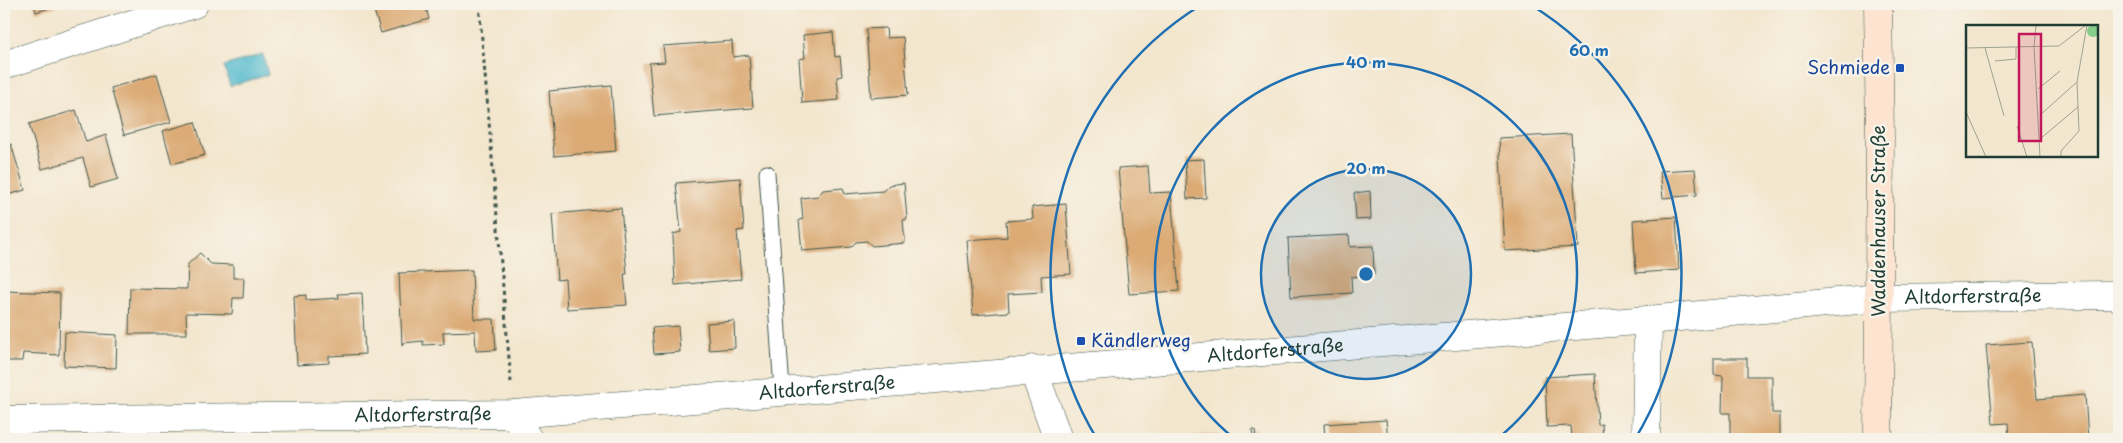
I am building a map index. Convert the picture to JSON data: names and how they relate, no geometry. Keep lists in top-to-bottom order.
{
  "streets": {
    "main road": ["Waddenhauser Straße"],
    "street": ["Altdorferstraße"]
  },
  "crossings": [
    ["Waddenhauser Straße", "Altdorferstraße"]
  ],
  "places": {
    "transit": ["Schmiede", "Kändlerweg"]
  },
  "rings": ["60 m", "40 m", "20 m"]
}
